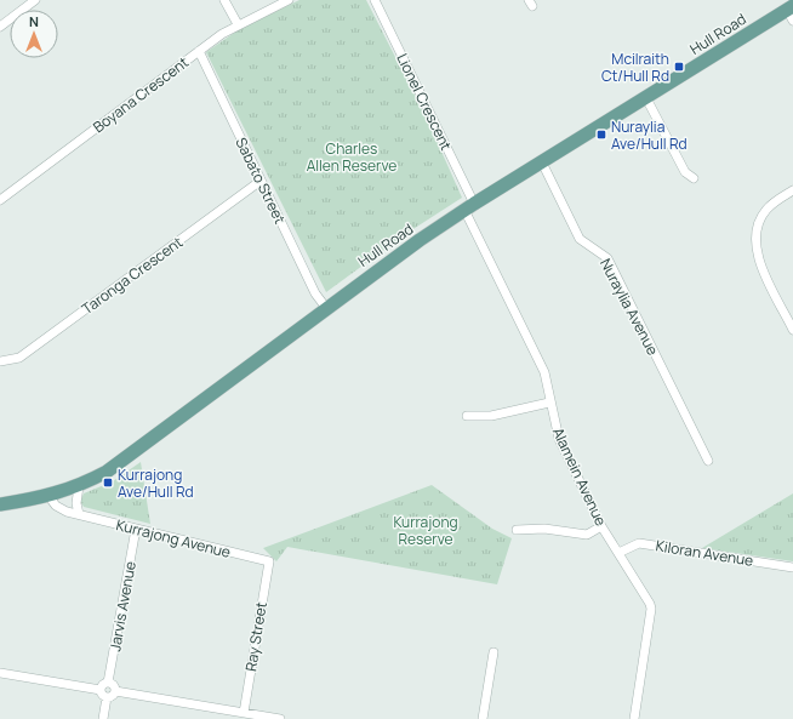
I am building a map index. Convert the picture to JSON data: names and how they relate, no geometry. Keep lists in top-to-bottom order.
{
  "streets": {
    "main road": ["Hull Road"],
    "street": [
      "Boyana Crescent",
      "Lionel Crescent",
      "Sabato Street",
      "Taronga Crescent",
      "Nuraylia Avenue",
      "Alamein Avenue",
      "Kurrajong Avenue",
      "Kiloran Avenue",
      "Jarvis Avenue",
      "Ray Street"
    ]
  },
  "crossings": [
    ["Hull Road", "Lionel Crescent"],
    ["Hull Road", "Sabato Street"],
    ["Hull Road", "Nuraylia Avenue"],
    ["Hull Road", "Alamein Avenue"],
    ["Hull Road", "Kurrajong Avenue"],
    ["Boyana Crescent", "Sabato Street"],
    ["Lionel Crescent", "Alamein Avenue"],
    ["Sabato Street", "Taronga Crescent"],
    ["Alamein Avenue", "Kiloran Avenue"],
    ["Kurrajong Avenue", "Jarvis Avenue"],
    ["Kurrajong Avenue", "Ray Street"]
  ],
  "parks": ["Charles Allen Reserve", "Kurrajong Reserve"],
  "places": {
    "transit": ["Mcilraith Ct/Hull Rd", "Nuraylia Ave/Hull Rd", "Kurrajong Ave/Hull Rd"]
  },
  "north": "top"
}
